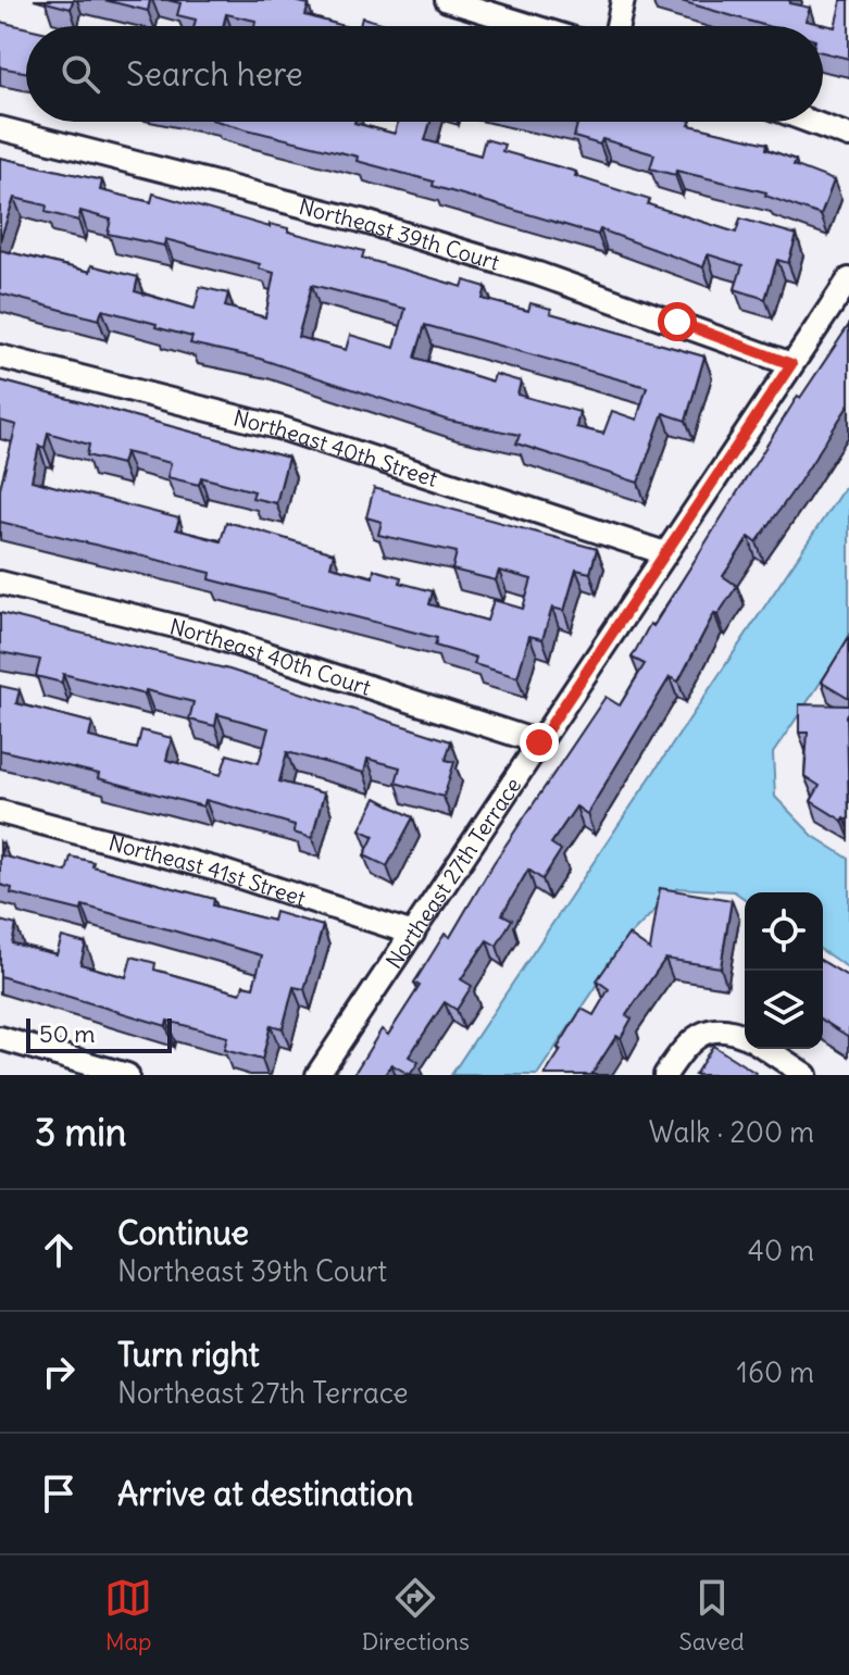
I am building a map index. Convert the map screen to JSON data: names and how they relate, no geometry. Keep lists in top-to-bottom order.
{
  "streets": {
    "street": [
      "Northeast 39th Court",
      "Northeast 40th Street",
      "Northeast 40th Court",
      "Northeast 41st Street",
      "Northeast 27th Terrace"
    ]
  },
  "crossings": [
    ["Northeast 39th Court", "Northeast 27th Terrace"],
    ["Northeast 40th Street", "Northeast 27th Terrace"],
    ["Northeast 40th Court", "Northeast 27th Terrace"],
    ["Northeast 41st Street", "Northeast 27th Terrace"]
  ],
  "scale_bar": "50 m",
  "page": {
    "search": "Search here",
    "scale": "50 m",
    "heading": ["3 min", "Walk · 200 m"],
    "list": [
      ["Continue", "Northeast 39th Court", "40 m"],
      ["Turn right", "Northeast 27th Terrace", "160 m"],
      "Arrive at destination"
    ],
    "nav": ["Map", "Directions", "Saved"]
  }
}
